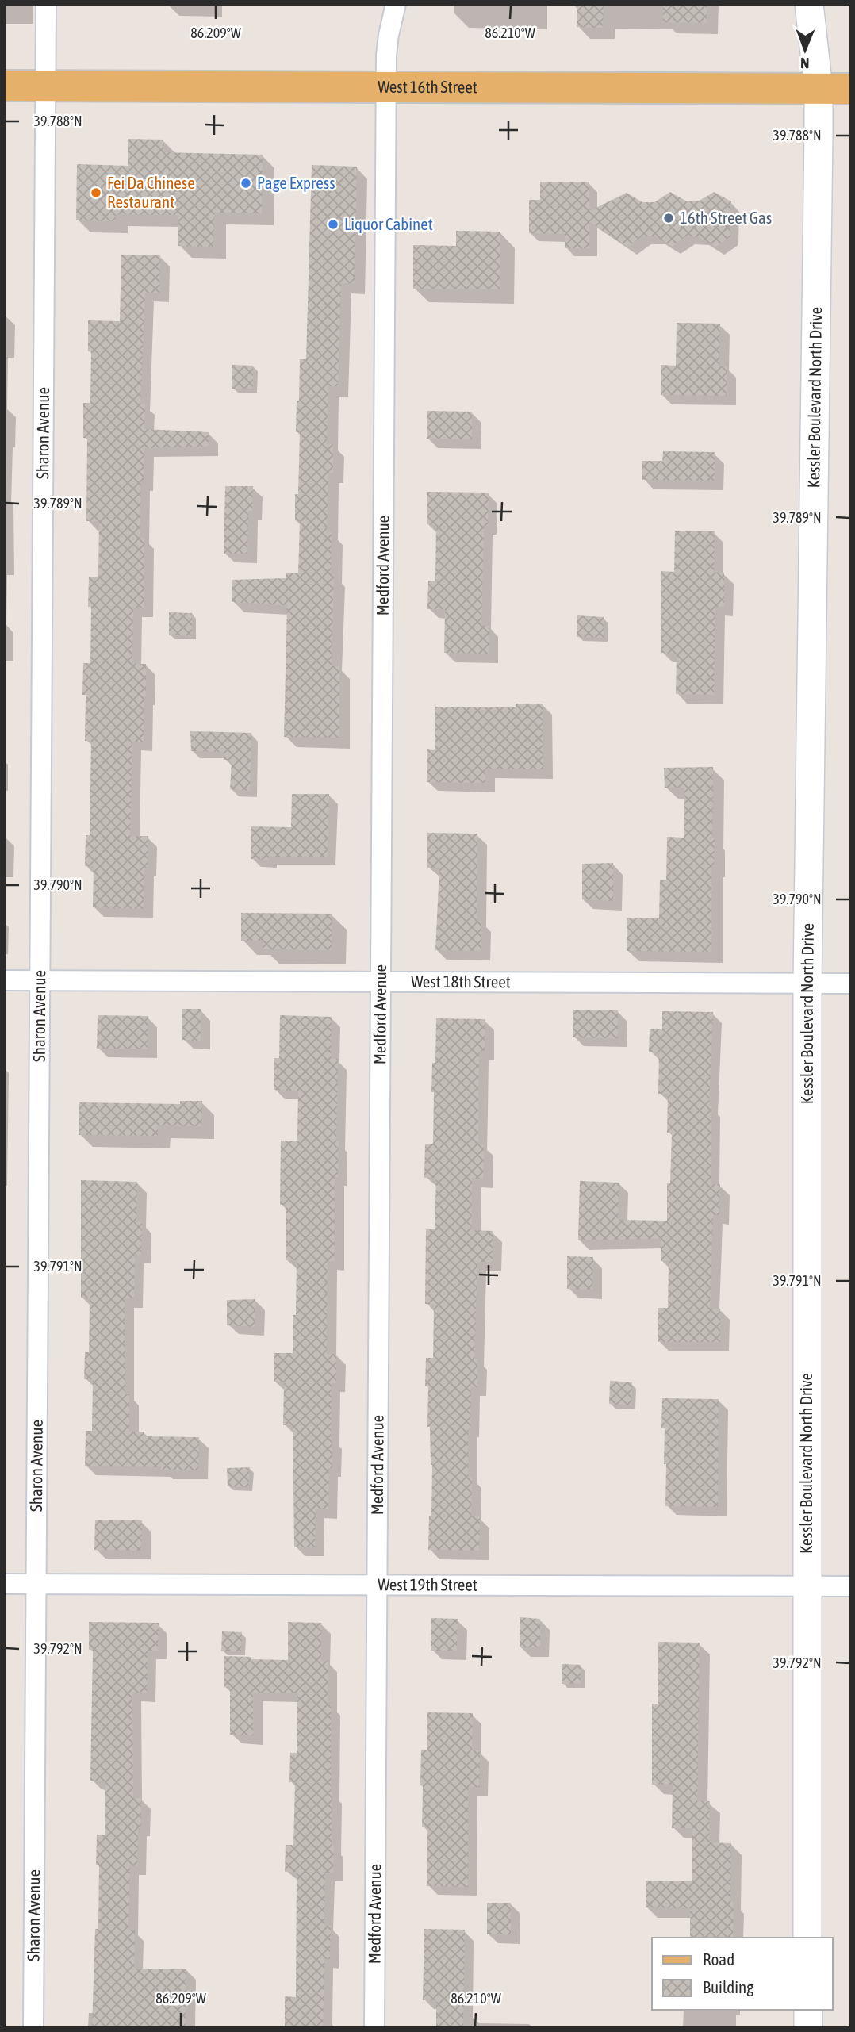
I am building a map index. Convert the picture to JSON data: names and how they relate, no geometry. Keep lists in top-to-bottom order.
{
  "streets": {
    "main road": ["West 16th Street", "Kessler Boulevard North Drive"],
    "street": [
      "Sharon Avenue",
      "Medford Avenue",
      "West 18th Street",
      "West 19th Street"
    ]
  },
  "crossings": [
    ["West 16th Street", "Kessler Boulevard North Drive"],
    ["West 16th Street", "Sharon Avenue"],
    ["West 16th Street", "Medford Avenue"],
    ["Kessler Boulevard North Drive", "West 18th Street"],
    ["Kessler Boulevard North Drive", "West 19th Street"],
    ["Sharon Avenue", "West 18th Street"],
    ["Sharon Avenue", "West 19th Street"],
    ["Medford Avenue", "West 18th Street"],
    ["Medford Avenue", "West 19th Street"]
  ],
  "places": [
    "Page Express",
    "Fei Da Chinese Restaurant",
    "16th Street Gas",
    "Liquor Cabinet"
  ],
  "legend": ["Road", "Building"],
  "north": "bottom",
  "coordinates": [
    "86.209°W",
    "86.210°W",
    "39.788°N",
    "39.789°N",
    "39.790°N",
    "39.791°N",
    "39.792°N"
  ]
}
